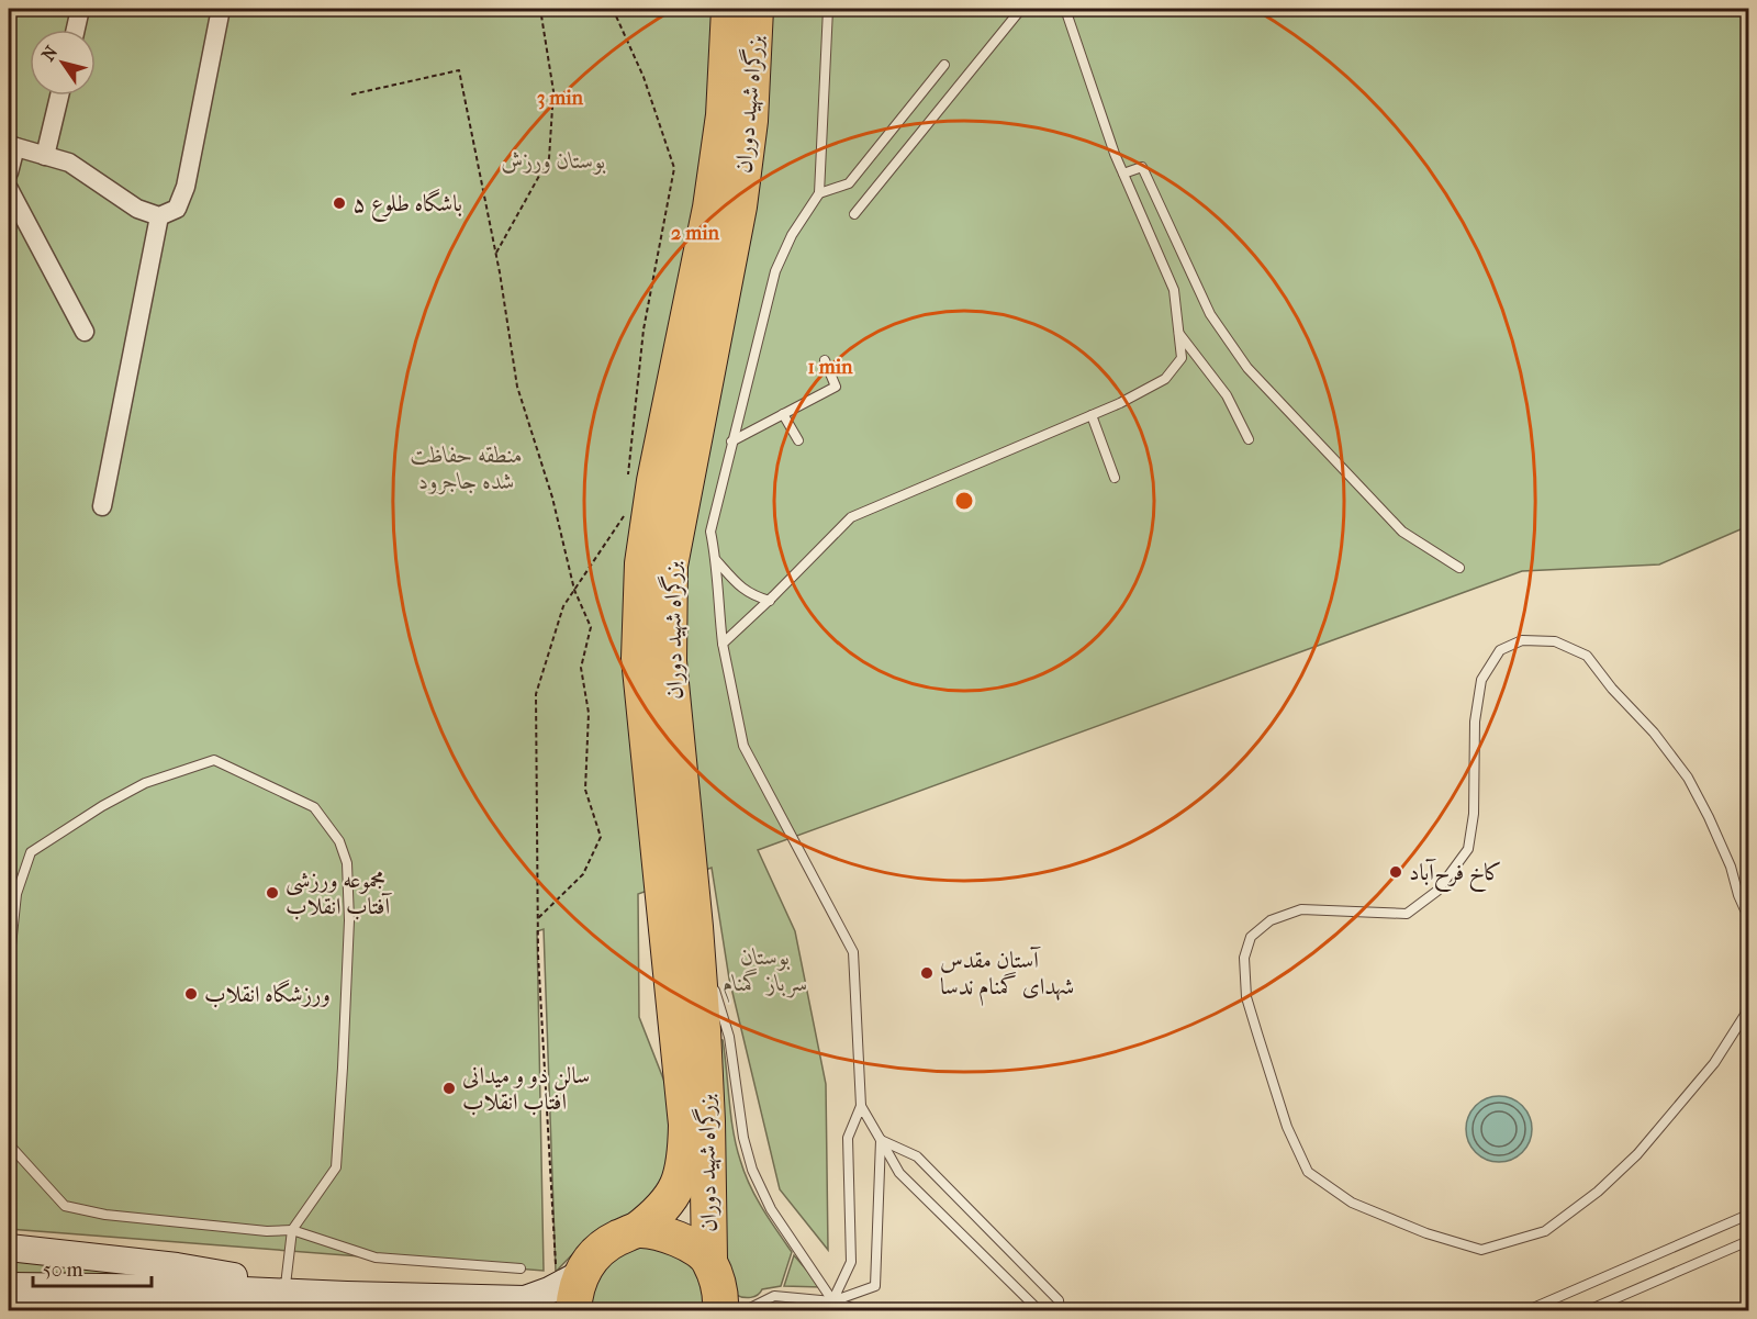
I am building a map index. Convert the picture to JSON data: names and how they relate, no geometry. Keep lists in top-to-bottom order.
{
  "streets": {
    "highway": ["بزرگراه شهید دوران"]
  },
  "parks": ["بوستان ورزش", "منطقه حفاظت شده جاجرود", "بوستان سرباز گمنام"],
  "places": [
    "باشگاه طلوع ۵",
    "کاخ فرح‌آباد",
    "مجموعه ورزشی آفتاب انقلاب",
    "آستان مقدس شهدای گمنام ندسا",
    "ورزشگاه انقلاب",
    "سالن دو و میدانی افتاب انقلاب"
  ],
  "scale_bar": "50 m",
  "north": "top left",
  "rings": ["3 min", "2 min", "1 min"]
}
